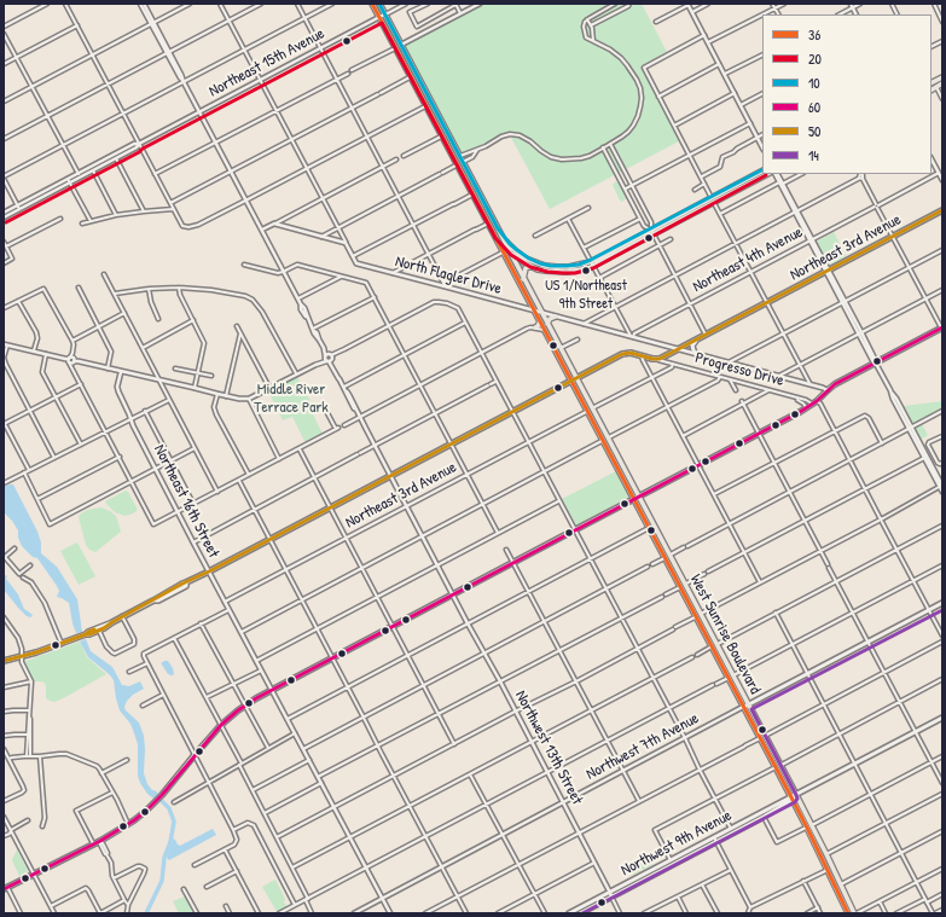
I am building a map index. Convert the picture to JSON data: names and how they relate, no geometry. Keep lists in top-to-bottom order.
{
  "streets": {
    "main road": [
      "Northeast 3rd Avenue",
      "Progresso Drive",
      "West Sunrise Boulevard",
      "Northwest 7th Avenue",
      "Northwest 9th Avenue"
    ],
    "street": [
      "Northeast 15th Avenue",
      "Northeast 4th Avenue",
      "North Flagler Drive",
      "Northeast 16th Street",
      "Northwest 13th Street"
    ]
  },
  "crossings": [
    ["Northeast 3rd Avenue", "North Flagler Drive"],
    ["Northeast 3rd Avenue", "Progresso Drive"],
    ["Northeast 3rd Avenue", "Northeast 16th Street"],
    ["Northeast 3rd Avenue", "Northwest 13th Street"],
    ["Northeast 4th Avenue", "North Flagler Drive"],
    ["Northeast 16th Street", "Northwest 7th Avenue"],
    ["West Sunrise Boulevard", "Northwest 7th Avenue"],
    ["West Sunrise Boulevard", "Northwest 9th Avenue"],
    ["Northwest 7th Avenue", "Northwest 13th Street"],
    ["Northwest 13th Street", "Northwest 9th Avenue"]
  ],
  "parks": ["Middle River Terrace Park"],
  "places": ["US 1/Northeast 9th Street"],
  "lines": [
    "transit line 36",
    "transit line 10",
    "transit line 20",
    "transit line 50",
    "transit line 60",
    "transit line 14"
  ],
  "legend": [
    "36",
    "20",
    "10",
    "60",
    "50",
    "14"
  ]
}
